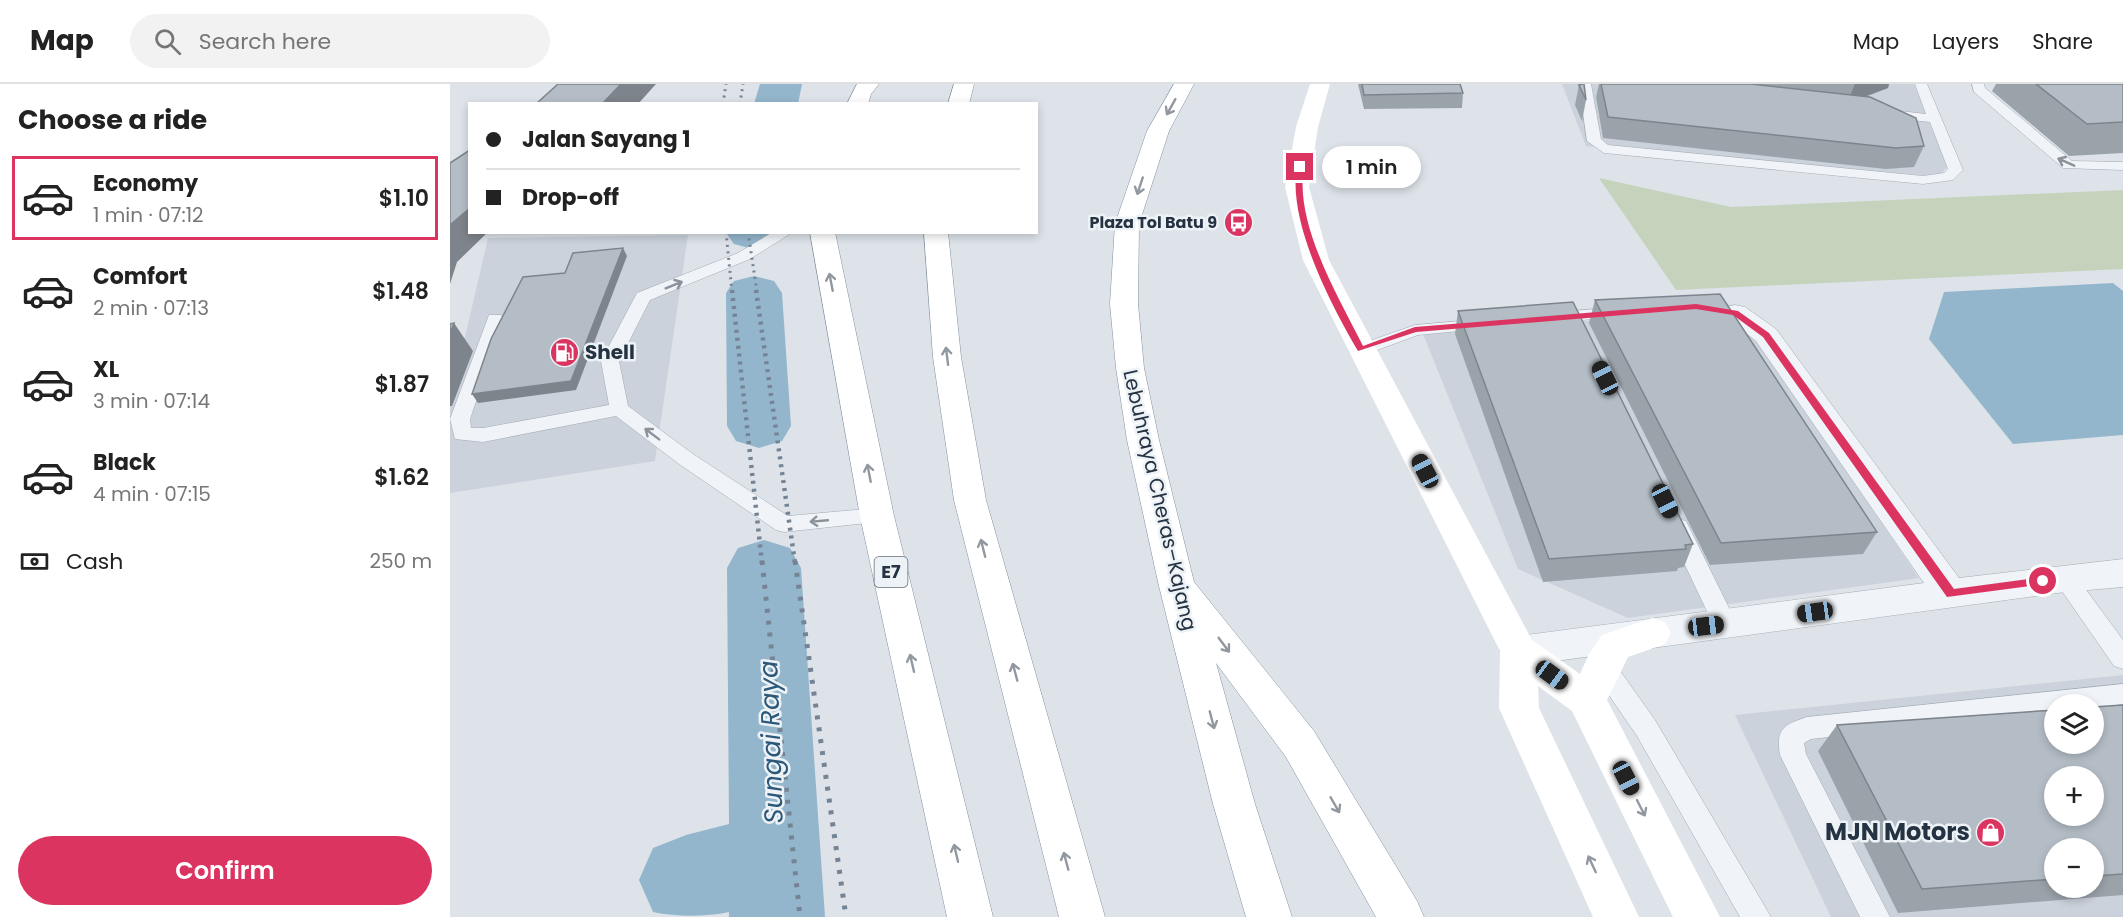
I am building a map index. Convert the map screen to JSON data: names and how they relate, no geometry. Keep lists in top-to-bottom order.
{
  "streets": {
    "main road": ["Lebuhraya Cheras–Kajang", "E7"]
  },
  "water": ["Sungai Raya"],
  "places": {
    "bus stop": ["Plaza Tol Batu 9"],
    "fuel station": ["Shell"],
    "shop": ["MJN Motors"]
  },
  "page": {
    "header": "Map",
    "search": "Search here",
    "nav": ["Map", "Layers", "Share"],
    "heading": "Choose a ride",
    "banner": ["Jalan Sayang 1", "Drop-off"],
    "bubble": "1 min",
    "list": [
      {
        "name": "Economy",
        "note": "1 min · 07:12",
        "value": "$1.10"
      },
      {
        "name": "Comfort",
        "note": "2 min · 07:13",
        "value": "$1.48"
      },
      {
        "name": "XL",
        "note": "3 min · 07:14",
        "value": "$1.87"
      },
      {
        "name": "Black",
        "note": "4 min · 07:15",
        "value": "$1.62"
      }
    ],
    "pay": ["Cash", "250 m"],
    "map_buttons": ["+", "−"],
    "buttons": "Confirm"
  }
}
